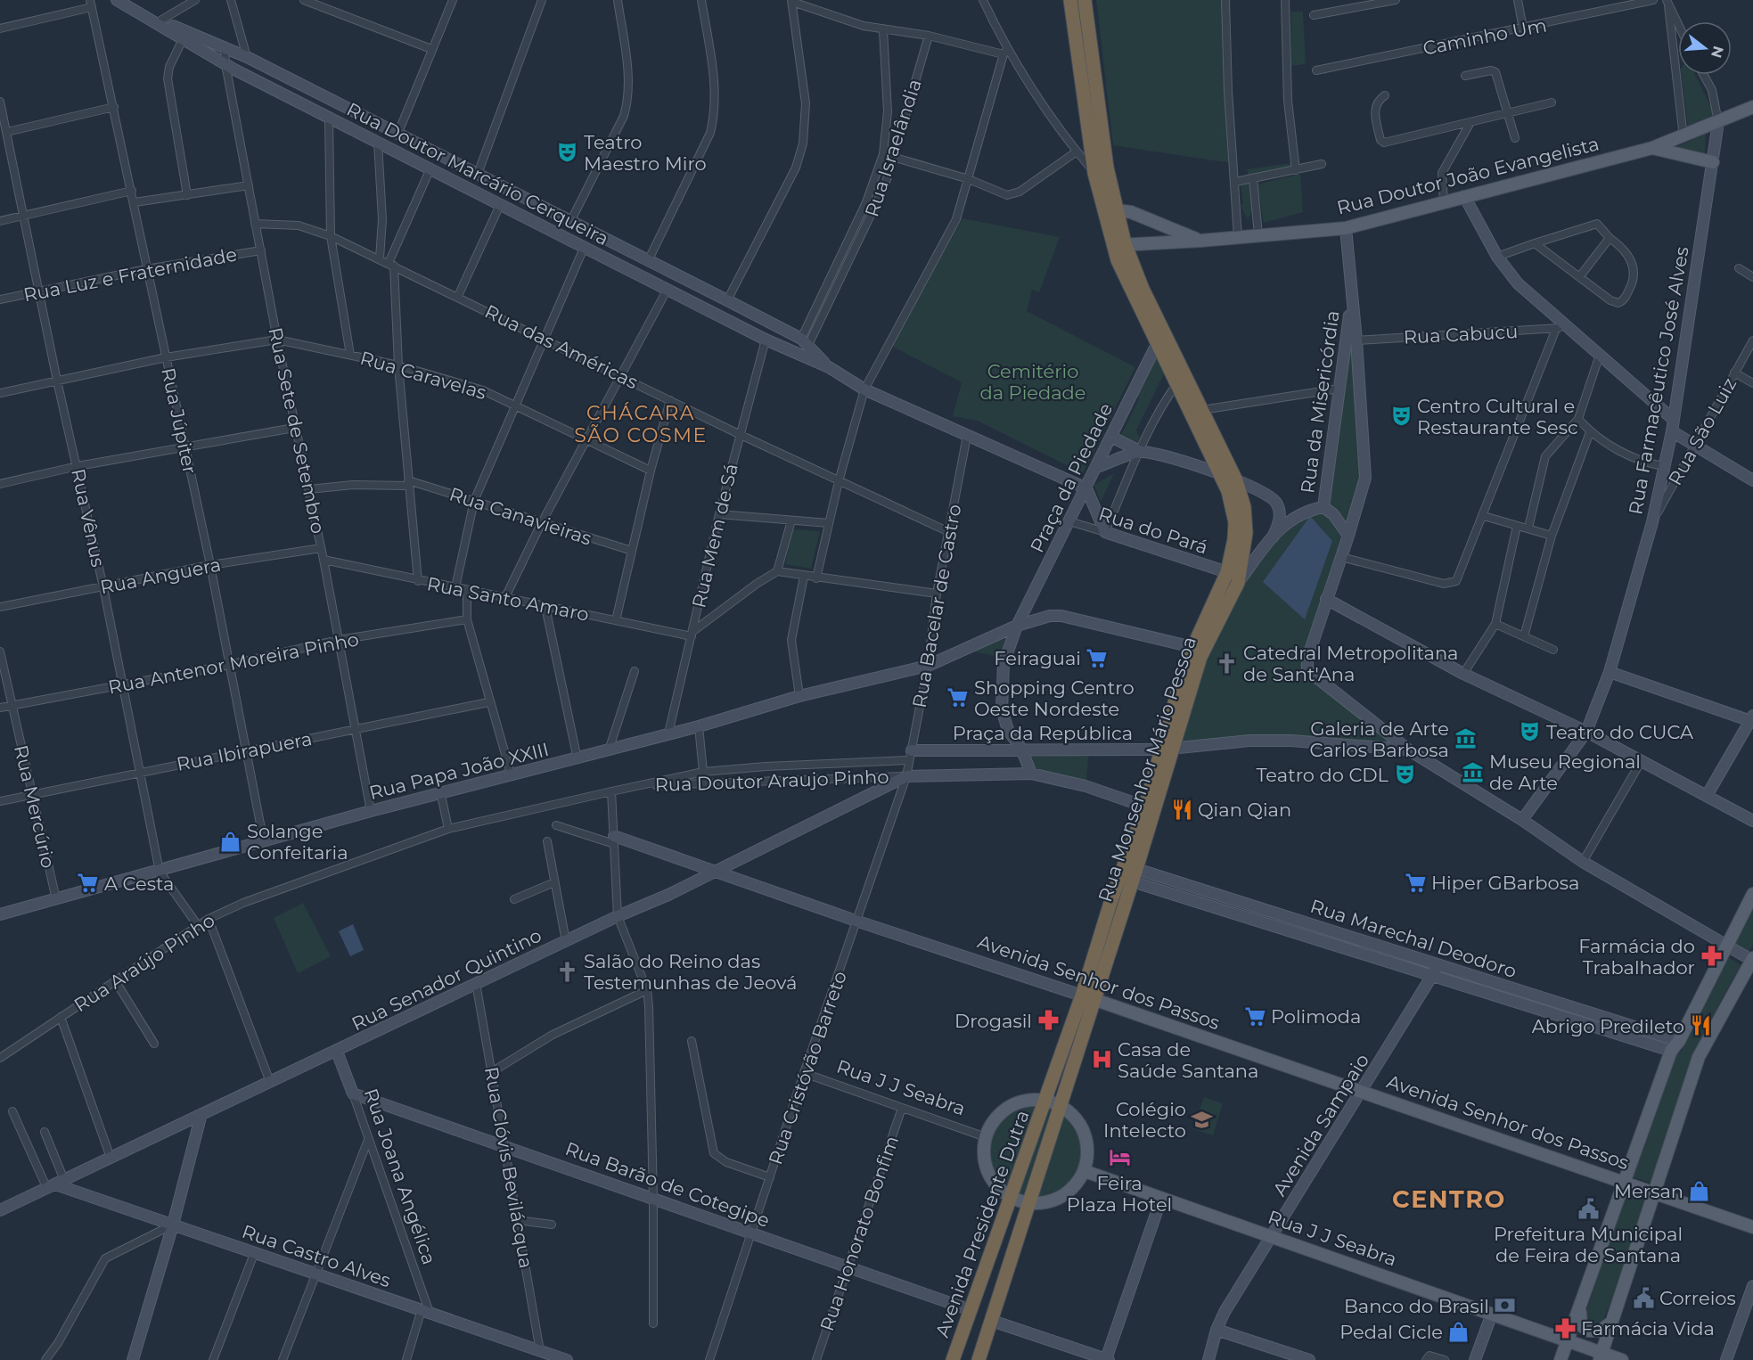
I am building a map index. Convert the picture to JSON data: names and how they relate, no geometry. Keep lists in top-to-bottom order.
{
  "streets": {
    "highway": ["Rua Monsenhor Mário Pessoa", "Avenida Presidente Dutra"],
    "main road": ["Rua Doutor João Evangelista", "Avenida Senhor dos Passos", "Rua J J Seabra"],
    "street": [
      "Caminho Um",
      "Rua Israelândia",
      "Rua Doutor Marcário Cerqueira",
      "Rua Luz e Fraternidade",
      "Rua Cabucu",
      "Rua das Américas",
      "Rua Caravelas",
      "Rua Farmacêutico José Alves",
      "Rua da Misericórdia",
      "Rua Júpiter",
      "Rua Sete de Setembro",
      "Rua São Luiz",
      "Praça da Piedade",
      "Rua Canavieiras",
      "Rua Vênus",
      "Rua do Pará",
      "Rua Mem de Sá",
      "Rua Anguera",
      "Rua Santo Amaro",
      "Rua Bacelar de Castro",
      "Rua Antenor Moreira Pinho",
      "Praça da República",
      "Rua Ibirapuera",
      "Rua Papa João XXIII",
      "Rua Doutor Araujo Pinho",
      "Rua Mercúrio",
      "Rua Marechal Deodoro",
      "Rua Araújo Pinho",
      "Rua Senador Quintino",
      "Rua Cristóvão Barreto",
      "Avenida Sampaio",
      "Rua Clóvis Bevilácqua",
      "Rua Joana Angélica",
      "Rua Barão de Cotegipe",
      "Rua Honorato Bonfim",
      "Rua Castro Alves"
    ]
  },
  "crossings": [
    ["Rua Israelândia", "Rua Doutor Marcário Cerqueira"],
    ["Rua Doutor Marcário Cerqueira", "Rua Sete de Setembro"],
    ["Rua Doutor Marcário Cerqueira", "Praça da Piedade"],
    ["Rua Doutor Marcário Cerqueira", "Rua Mem de Sá"],
    ["Rua Doutor Marcário Cerqueira", "Rua Bacelar de Castro"],
    ["Rua Doutor João Evangelista", "Rua Farmacêutico José Alves"],
    ["Rua Doutor João Evangelista", "Rua da Misericórdia"],
    ["Rua Doutor João Evangelista", "Rua Monsenhor Mário Pessoa"],
    ["Rua Luz e Fraternidade", "Rua Júpiter"],
    ["Rua Luz e Fraternidade", "Rua Sete de Setembro"],
    ["Rua Luz e Fraternidade", "Rua Vênus"],
    ["Rua Cabucu", "Rua da Misericórdia"],
    ["Rua das Américas", "Rua Sete de Setembro"],
    ["Rua das Américas", "Rua Mem de Sá"],
    ["Rua das Américas", "Rua Bacelar de Castro"],
    ["Rua Caravelas", "Rua Sete de Setembro"],
    ["Rua Farmacêutico José Alves", "Rua São Luiz"],
    ["Rua da Misericórdia", "Praça da República"],
    ["Rua Júpiter", "Rua Anguera"],
    ["Rua Júpiter", "Rua Antenor Moreira Pinho"],
    ["Rua Júpiter", "Rua Ibirapuera"],
    ["Rua Júpiter", "Rua Papa João XXIII"],
    ["Rua Sete de Setembro", "Rua Canavieiras"],
    ["Rua Sete de Setembro", "Rua Anguera"],
    ["Rua Sete de Setembro", "Rua Santo Amaro"],
    ["Rua Sete de Setembro", "Rua Antenor Moreira Pinho"],
    ["Rua Sete de Setembro", "Rua Ibirapuera"],
    ["Rua Sete de Setembro", "Rua Papa João XXIII"],
    ["Praça da Piedade", "Rua do Pará"],
    ["Praça da Piedade", "Praça da República"],
    ["Praça da Piedade", "Rua Monsenhor Mário Pessoa"],
    ["Praça da Piedade", "Rua Papa João XXIII"],
    ["Rua Vênus", "Rua Anguera"],
    ["Rua Vênus", "Rua Antenor Moreira Pinho"],
    ["Rua Vênus", "Rua Ibirapuera"],
    ["Rua Vênus", "Rua Papa João XXIII"],
    ["Rua Vênus", "Rua Araújo Pinho"],
    ["Rua do Pará", "Rua Monsenhor Mário Pessoa"],
    ["Rua Mem de Sá", "Rua Santo Amaro"],
    ["Rua Mem de Sá", "Rua Papa João XXIII"],
    ["Rua Bacelar de Castro", "Praça da República"],
    ["Rua Bacelar de Castro", "Rua Papa João XXIII"],
    ["Rua Bacelar de Castro", "Rua Doutor Araujo Pinho"],
    ["Rua Bacelar de Castro", "Rua Senador Quintino"],
    ["Rua Bacelar de Castro", "Rua Cristóvão Barreto"],
    ["Rua Antenor Moreira Pinho", "Rua Mercúrio"],
    ["Praça da República", "Rua Monsenhor Mário Pessoa"],
    ["Praça da República", "Rua Doutor Araujo Pinho"],
    ["Rua Ibirapuera", "Rua Mercúrio"],
    ["Rua Monsenhor Mário Pessoa", "Rua Papa João XXIII"],
    ["Rua Monsenhor Mário Pessoa", "Rua Marechal Deodoro"],
    ["Rua Monsenhor Mário Pessoa", "Avenida Senhor dos Passos"],
    ["Rua Monsenhor Mário Pessoa", "Avenida Presidente Dutra"],
    ["Rua Papa João XXIII", "Rua Mercúrio"],
    ["Rua Doutor Araujo Pinho", "Rua Araújo Pinho"],
    ["Rua Doutor Araujo Pinho", "Rua Senador Quintino"],
    ["Rua Doutor Araujo Pinho", "Rua Cristóvão Barreto"],
    ["Rua Marechal Deodoro", "Avenida Sampaio"],
    ["Rua Senador Quintino", "Avenida Senhor dos Passos"],
    ["Rua Senador Quintino", "Rua Cristóvão Barreto"],
    ["Rua Senador Quintino", "Rua Clóvis Bevilácqua"],
    ["Rua Senador Quintino", "Rua Joana Angélica"],
    ["Rua Senador Quintino", "Rua Castro Alves"],
    ["Avenida Senhor dos Passos", "Rua Cristóvão Barreto"],
    ["Avenida Senhor dos Passos", "Avenida Sampaio"],
    ["Rua Cristóvão Barreto", "Rua J J Seabra"],
    ["Rua Cristóvão Barreto", "Rua Barão de Cotegipe"],
    ["Rua J J Seabra", "Avenida Sampaio"],
    ["Rua J J Seabra", "Rua Honorato Bonfim"],
    ["Rua Clóvis Bevilácqua", "Rua Barão de Cotegipe"],
    ["Rua Clóvis Bevilácqua", "Rua Castro Alves"],
    ["Rua Joana Angélica", "Rua Barão de Cotegipe"],
    ["Rua Joana Angélica", "Rua Castro Alves"],
    ["Rua Barão de Cotegipe", "Avenida Presidente Dutra"],
    ["Rua Barão de Cotegipe", "Rua Honorato Bonfim"]
  ],
  "districts": ["CHÁCARA SÃO COSME", "CENTRO"],
  "parks": ["Cemitério da Piedade"],
  "places": {
    "theatre": [
      "Teatro Maestro Miro",
      "Centro Cultural e Restaurante Sesc",
      "Teatro do CUCA",
      "Teatro do CDL"
    ],
    "supermarket": [
      "Feiraguai",
      "Shopping Centro Oeste Nordeste",
      "Hiper GBarbosa",
      "A Cesta",
      "Polimoda"
    ],
    "church": ["Catedral Metropolitana de Sant'Ana", "Salão do Reino das Testemunhas de Jeová"],
    "museum": ["Galeria de Arte Carlos Barbosa", "Museu Regional de Arte"],
    "restaurant": ["Qian Qian", "Abrigo Predileto"],
    "shop": ["Solange Confeitaria", "Mersan", "Pedal Cicle"],
    "pharmacy": ["Farmácia do Trabalhador", "Drogasil", "Farmácia Vida"],
    "hospital": ["Casa de Saúde Santana"],
    "school or university": ["Colégio Intelecto"],
    "hotel": ["Feira Plaza Hotel"],
    "public building": ["Prefeitura Municipal de Feira de Santana", "Correios"],
    "bank": ["Banco do Brasil"]
  },
  "north": "right"
}
